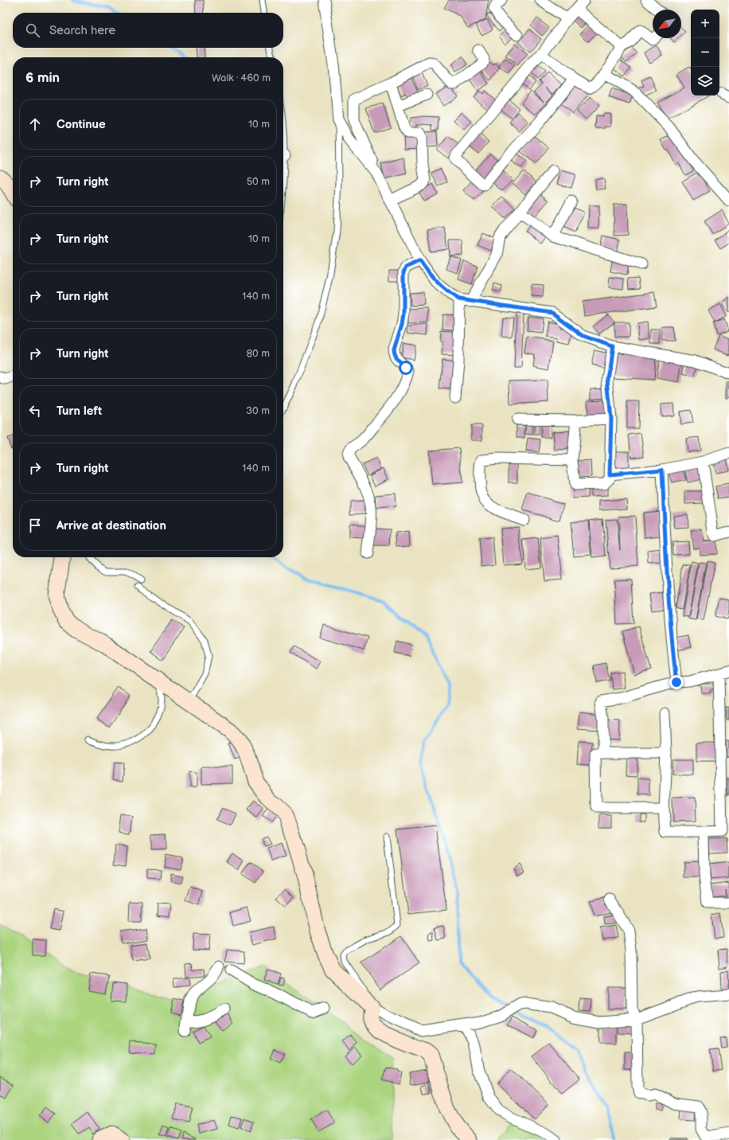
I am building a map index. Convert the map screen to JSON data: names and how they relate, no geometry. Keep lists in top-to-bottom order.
{
  "north": "bottom left",
  "page": {
    "map_buttons": ["+", "−"],
    "search": "Search here",
    "heading": ["6 min", "Walk · 460 m"],
    "list": [
      ["Continue", "10 m"],
      ["Turn right", "50 m"],
      ["Turn right", "10 m"],
      ["Turn right", "140 m"],
      ["Turn right", "80 m"],
      ["Turn left", "30 m"],
      ["Turn right", "140 m"],
      "Arrive at destination"
    ]
  }
}
